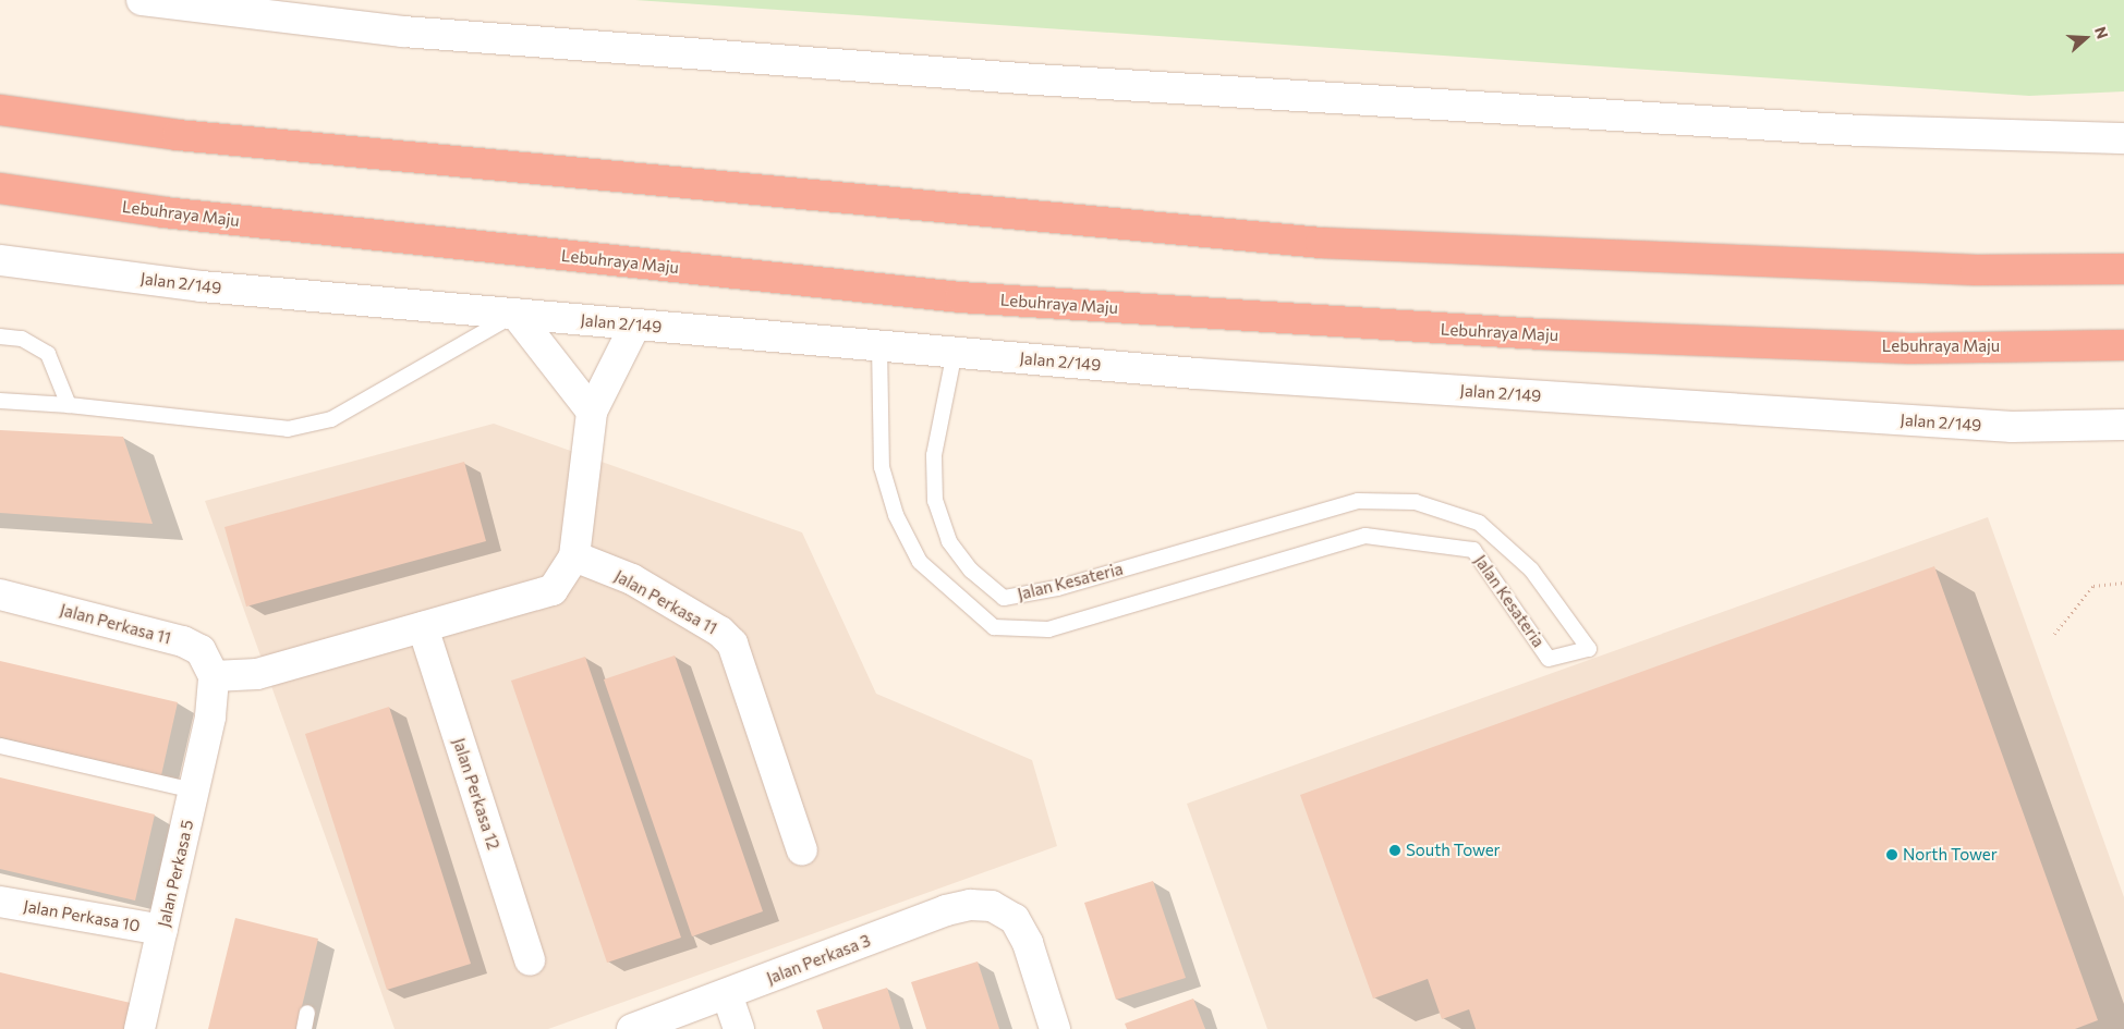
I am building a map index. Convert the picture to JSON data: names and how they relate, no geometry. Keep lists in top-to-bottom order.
{
  "streets": {
    "highway": ["Lebuhraya Maju"],
    "main road": [
      "Jalan 2/149",
      "Jalan Perkasa 11",
      "Jalan Perkasa 12",
      "Jalan Perkasa 5",
      "Jalan Perkasa 10",
      "Jalan Perkasa 3"
    ],
    "lane": ["Jalan Kesateria"]
  },
  "crossings": [
    ["Jalan 2/149", "Jalan Kesateria"],
    ["Jalan Perkasa 11", "Jalan Perkasa 5"],
    ["Jalan Perkasa 5", "Jalan Perkasa 10"]
  ],
  "places": ["South Tower", "North Tower"],
  "north": "right"
}
